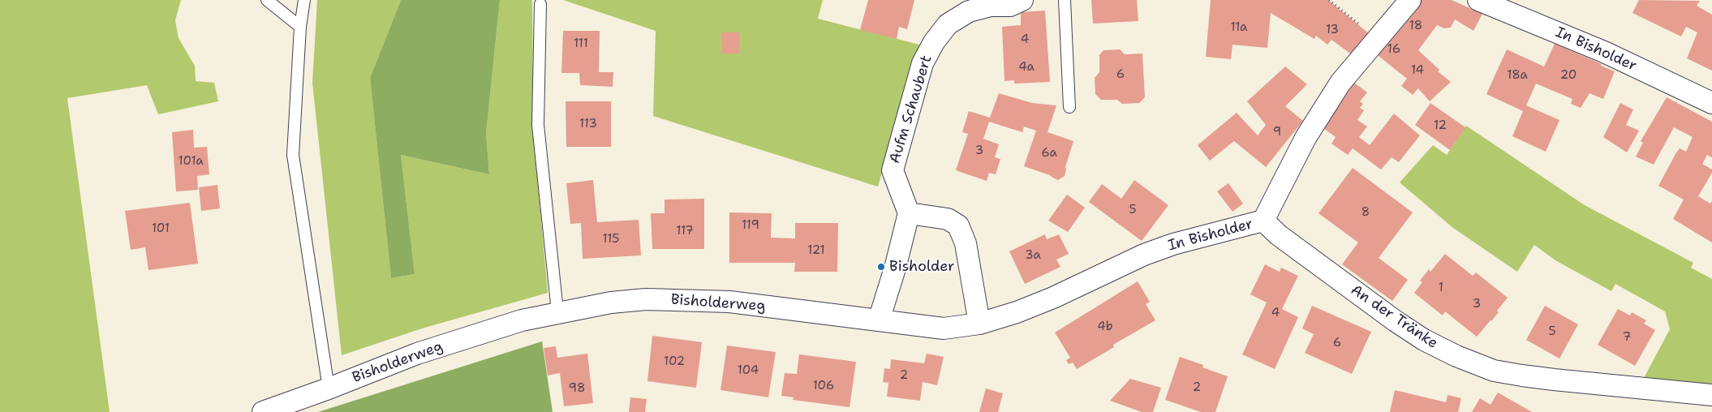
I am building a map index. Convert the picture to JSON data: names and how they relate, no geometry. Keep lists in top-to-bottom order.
{
  "streets": {
    "street": [
      "In Bisholder",
      "Aufm Schaubert",
      "Bisholderweg",
      "An der Tränke"
    ]
  },
  "crossings": [
    ["In Bisholder", "Bisholderweg"],
    ["In Bisholder", "An der Tränke"]
  ],
  "places": ["Bisholder"],
  "house_numbers": [
    "18",
    "11a",
    "13",
    "4",
    "111",
    "16",
    "4a",
    "14",
    "6",
    "18a",
    "20",
    "113",
    "12",
    "9",
    "3",
    "6a",
    "101a",
    "5",
    "8",
    "119",
    "101",
    "117",
    "115",
    "121",
    "3a",
    "1",
    "3",
    "4",
    "4b",
    "5",
    "7",
    "6",
    "102",
    "104",
    "2",
    "106",
    "2",
    "98"
  ]
}
